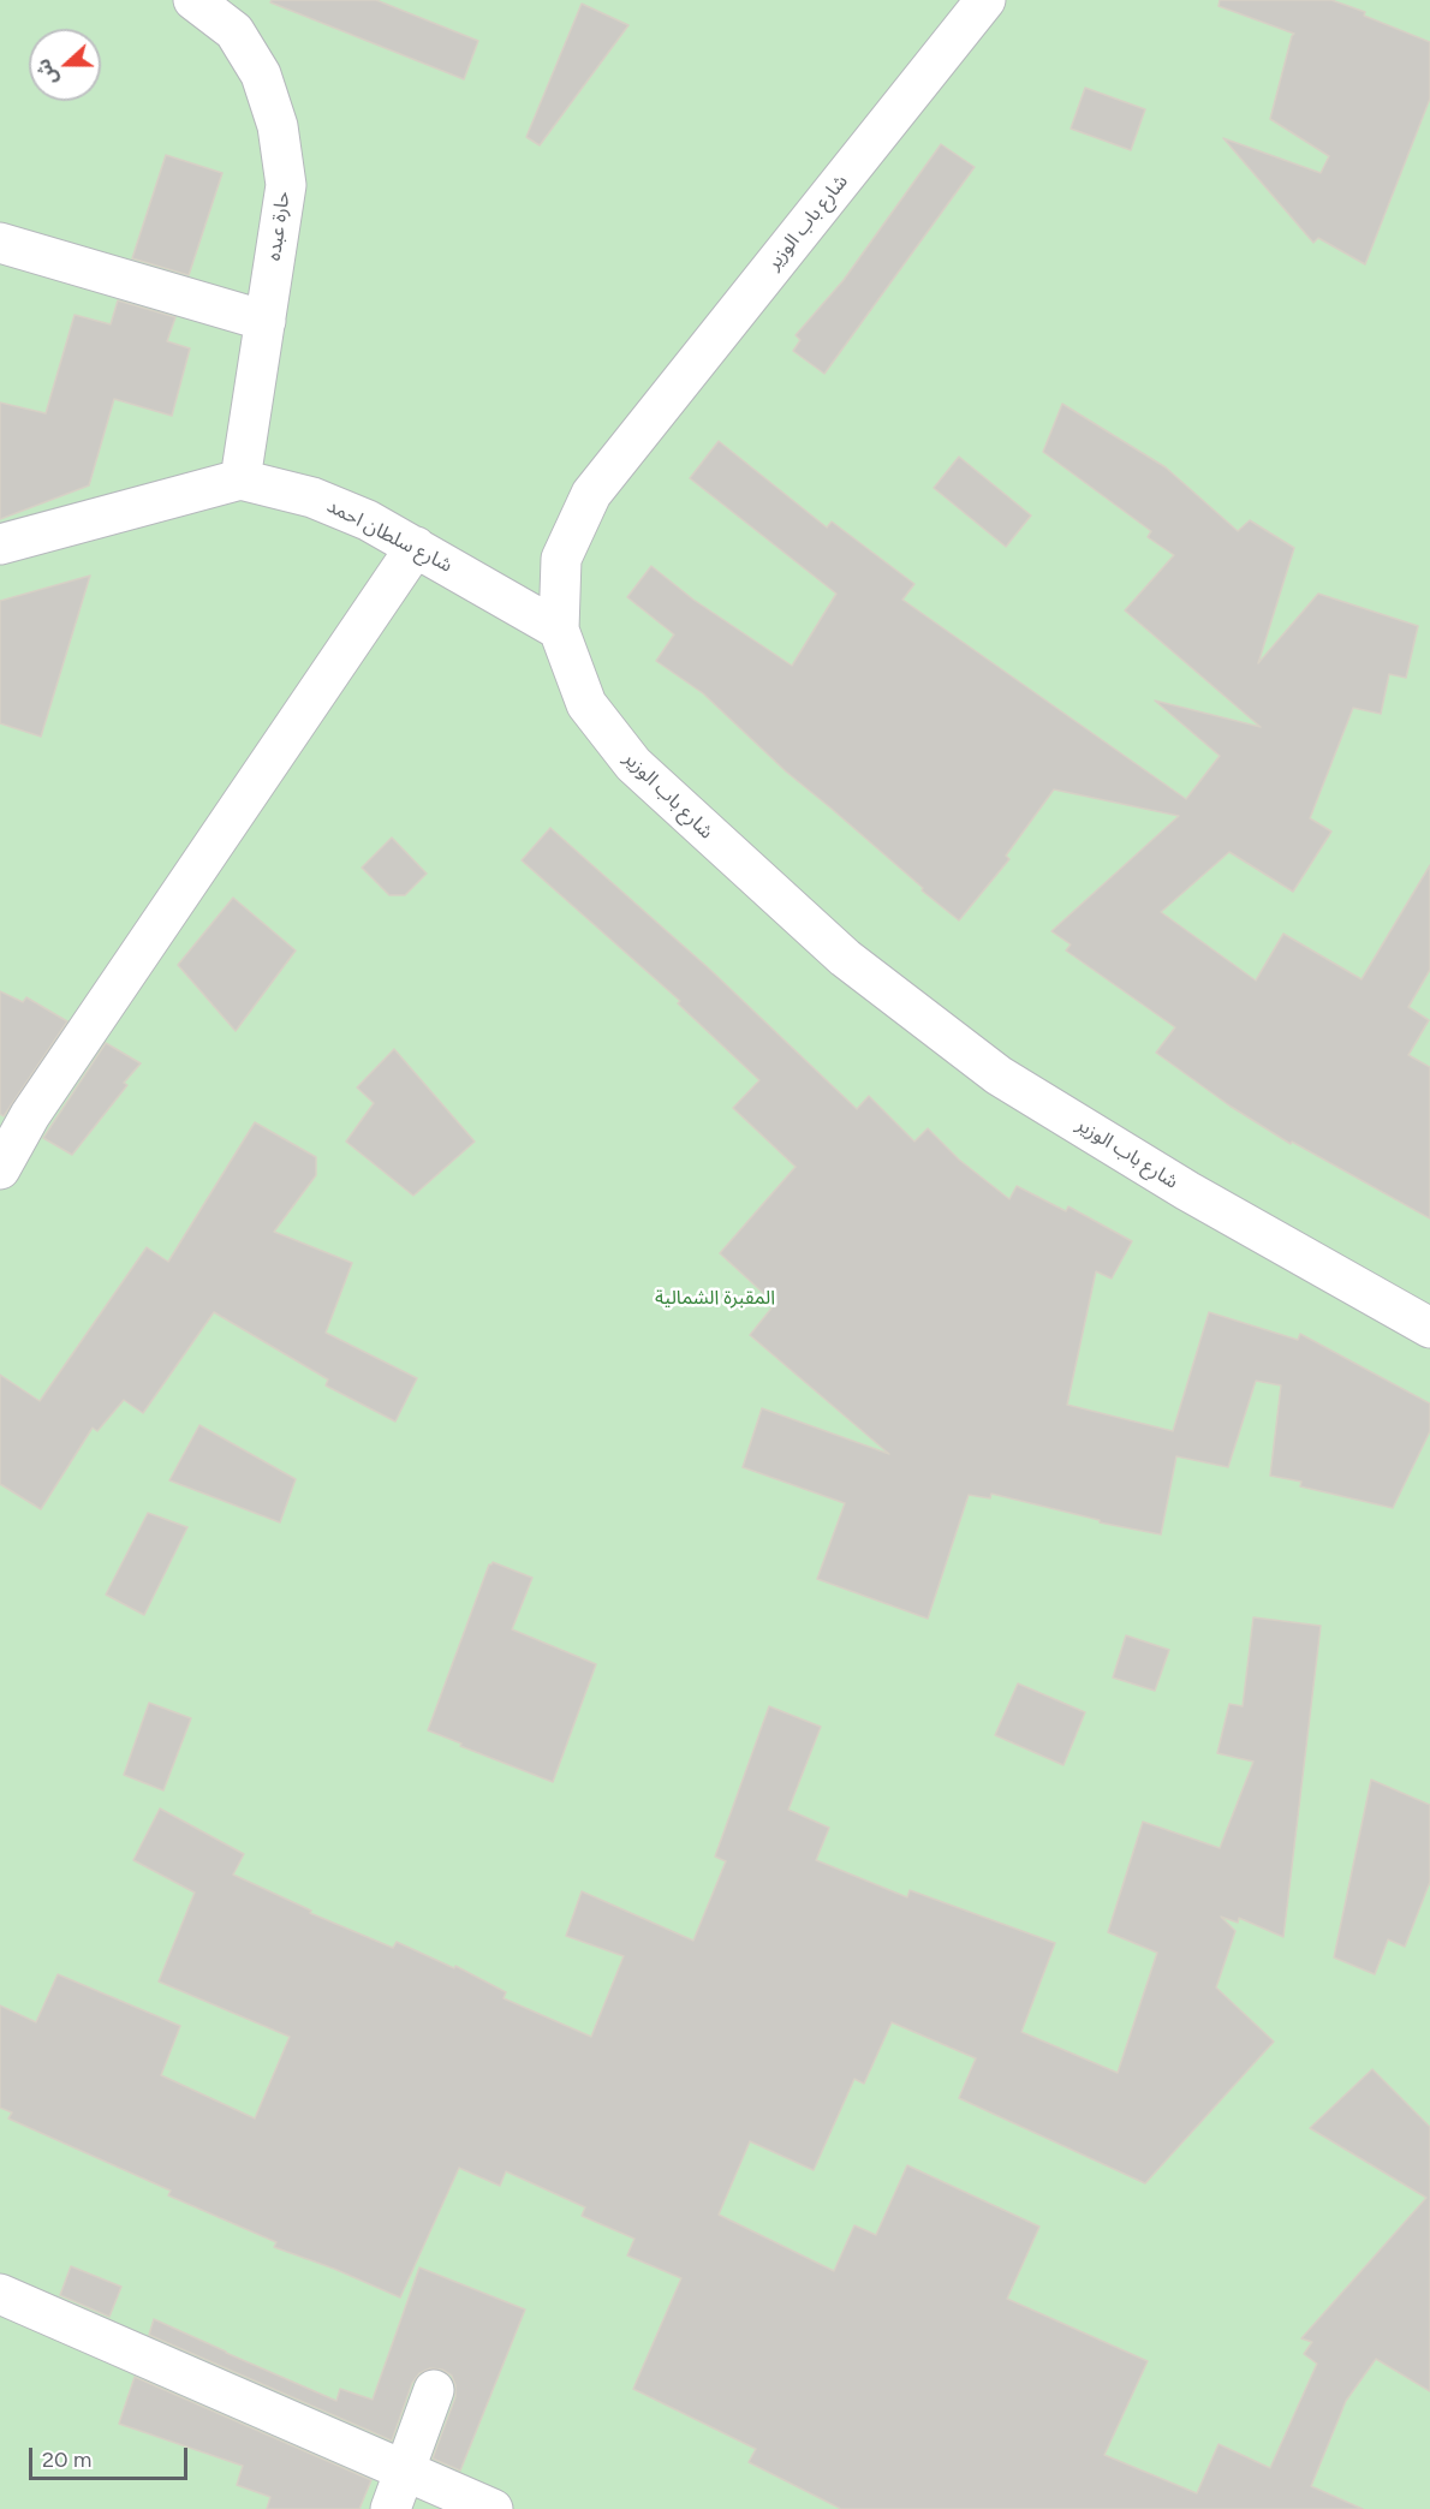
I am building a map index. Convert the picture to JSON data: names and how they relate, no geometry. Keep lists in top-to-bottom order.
{
  "streets": {
    "street": ["شارع باب الوزير", "حارة عبده", "شارع سلطان احمد"]
  },
  "crossings": [
    ["شارع باب الوزير", "شارع سلطان احمد"],
    ["حارة عبده", "شارع سلطان احمد"]
  ],
  "parks": ["المقبرة الشمالية"],
  "scale_bar": "20 m",
  "north": "left"
}
